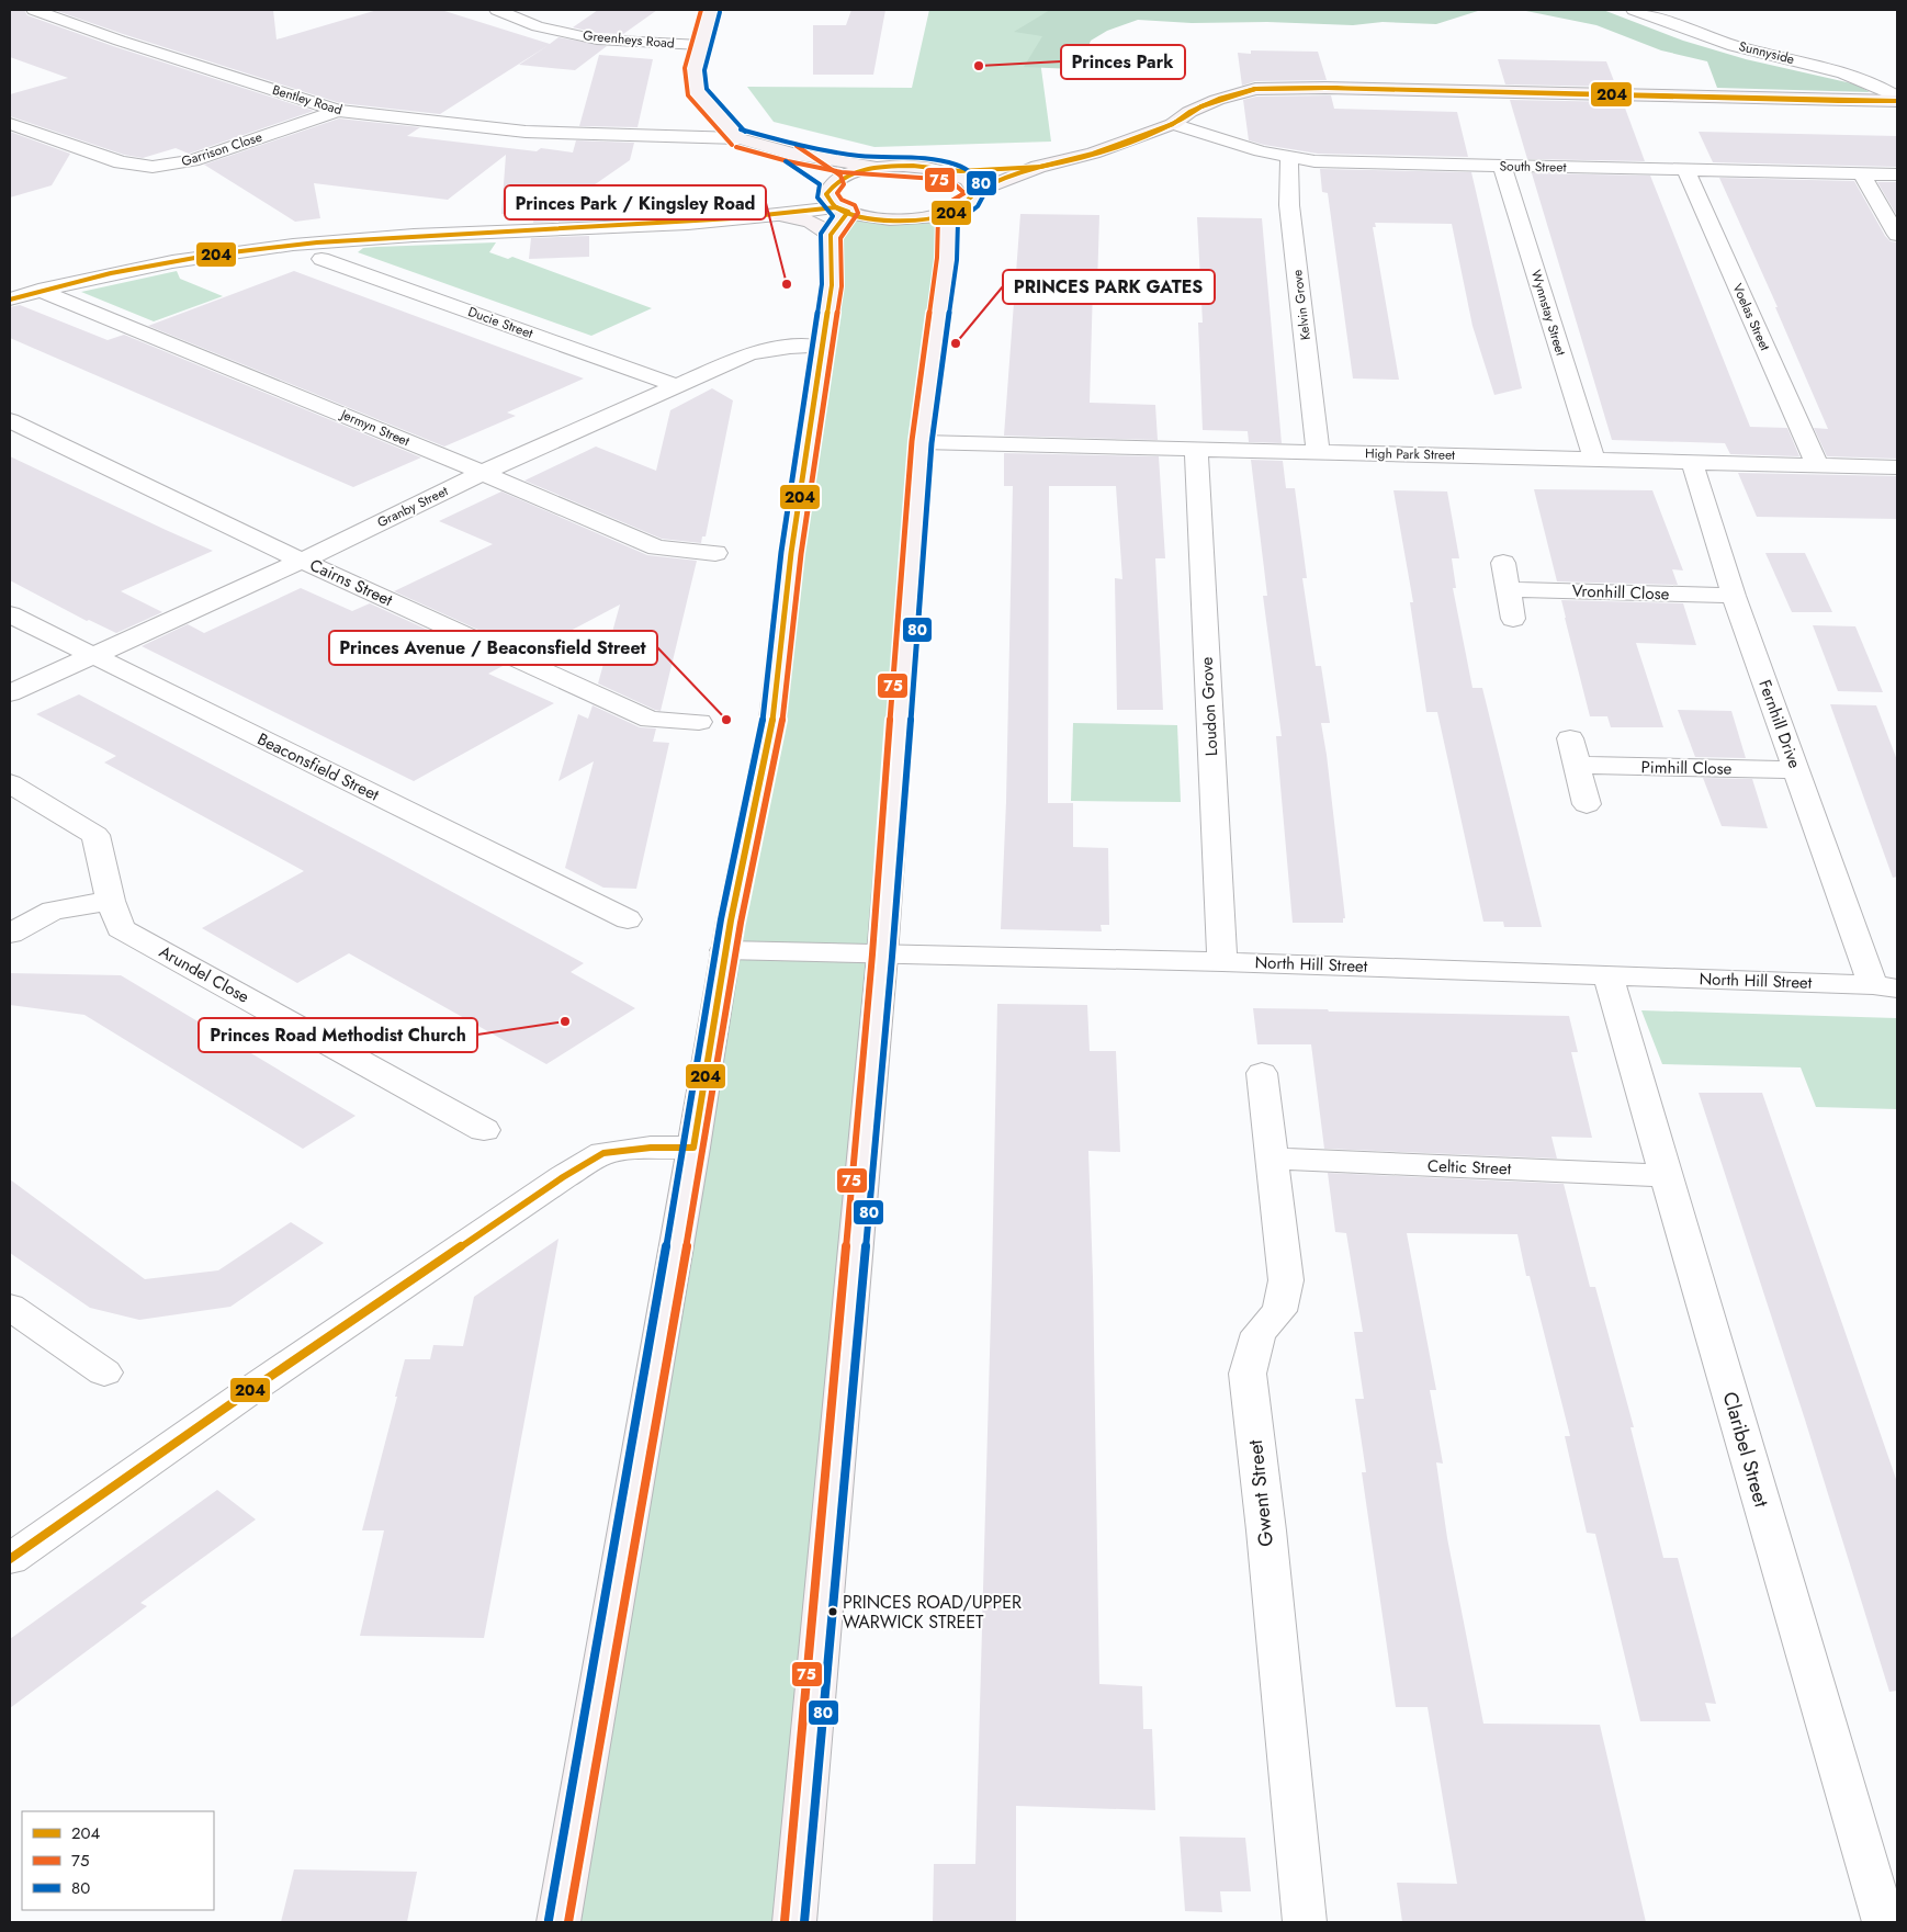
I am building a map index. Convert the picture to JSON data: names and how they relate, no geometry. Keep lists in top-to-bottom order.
{
  "streets": {
    "street": [
      "Greenheys Road",
      "Sunnyside",
      "Bentley Road",
      "Garrison Close",
      "South Street",
      "Kelvin Grove",
      "Wynnstay Street",
      "Voelas Street",
      "Ducie Street",
      "Jermyn Street",
      "High Park Street",
      "Granby Street",
      "Cairns Street",
      "Vronhill Close",
      "Loudon Grove",
      "Fernhill Drive",
      "Beaconsfield Street",
      "Pimhill Close",
      "North Hill Street",
      "Arundel Close",
      "Celtic Street",
      "Claribel Street",
      "Gwent Street"
    ]
  },
  "crossings": [
    ["Bentley Road", "Garrison Close"],
    ["South Street", "Kelvin Grove"],
    ["South Street", "Wynnstay Street"],
    ["South Street", "Voelas Street"],
    ["Kelvin Grove", "High Park Street"],
    ["Wynnstay Street", "High Park Street"],
    ["Voelas Street", "High Park Street"],
    ["Ducie Street", "Granby Street"],
    ["Jermyn Street", "Granby Street"],
    ["High Park Street", "Loudon Grove"],
    ["High Park Street", "Fernhill Drive"],
    ["Granby Street", "Cairns Street"],
    ["Granby Street", "Beaconsfield Street"],
    ["Vronhill Close", "Fernhill Drive"],
    ["Loudon Grove", "North Hill Street"],
    ["Fernhill Drive", "Pimhill Close"],
    ["Fernhill Drive", "North Hill Street"],
    ["North Hill Street", "Claribel Street"],
    ["Celtic Street", "Claribel Street"],
    ["Celtic Street", "Gwent Street"]
  ],
  "places": [
    "Princes Park",
    "Princes Park / Kingsley Road",
    "PRINCES PARK GATES",
    "Princes Avenue / Beaconsfield Street",
    "Princes Road Methodist Church",
    "PRINCES ROAD/UPPER WARWICK STREET"
  ],
  "lines": ["transit line 75", "transit line 80", "transit line 204"],
  "legend": ["204", "75", "80"]
}
